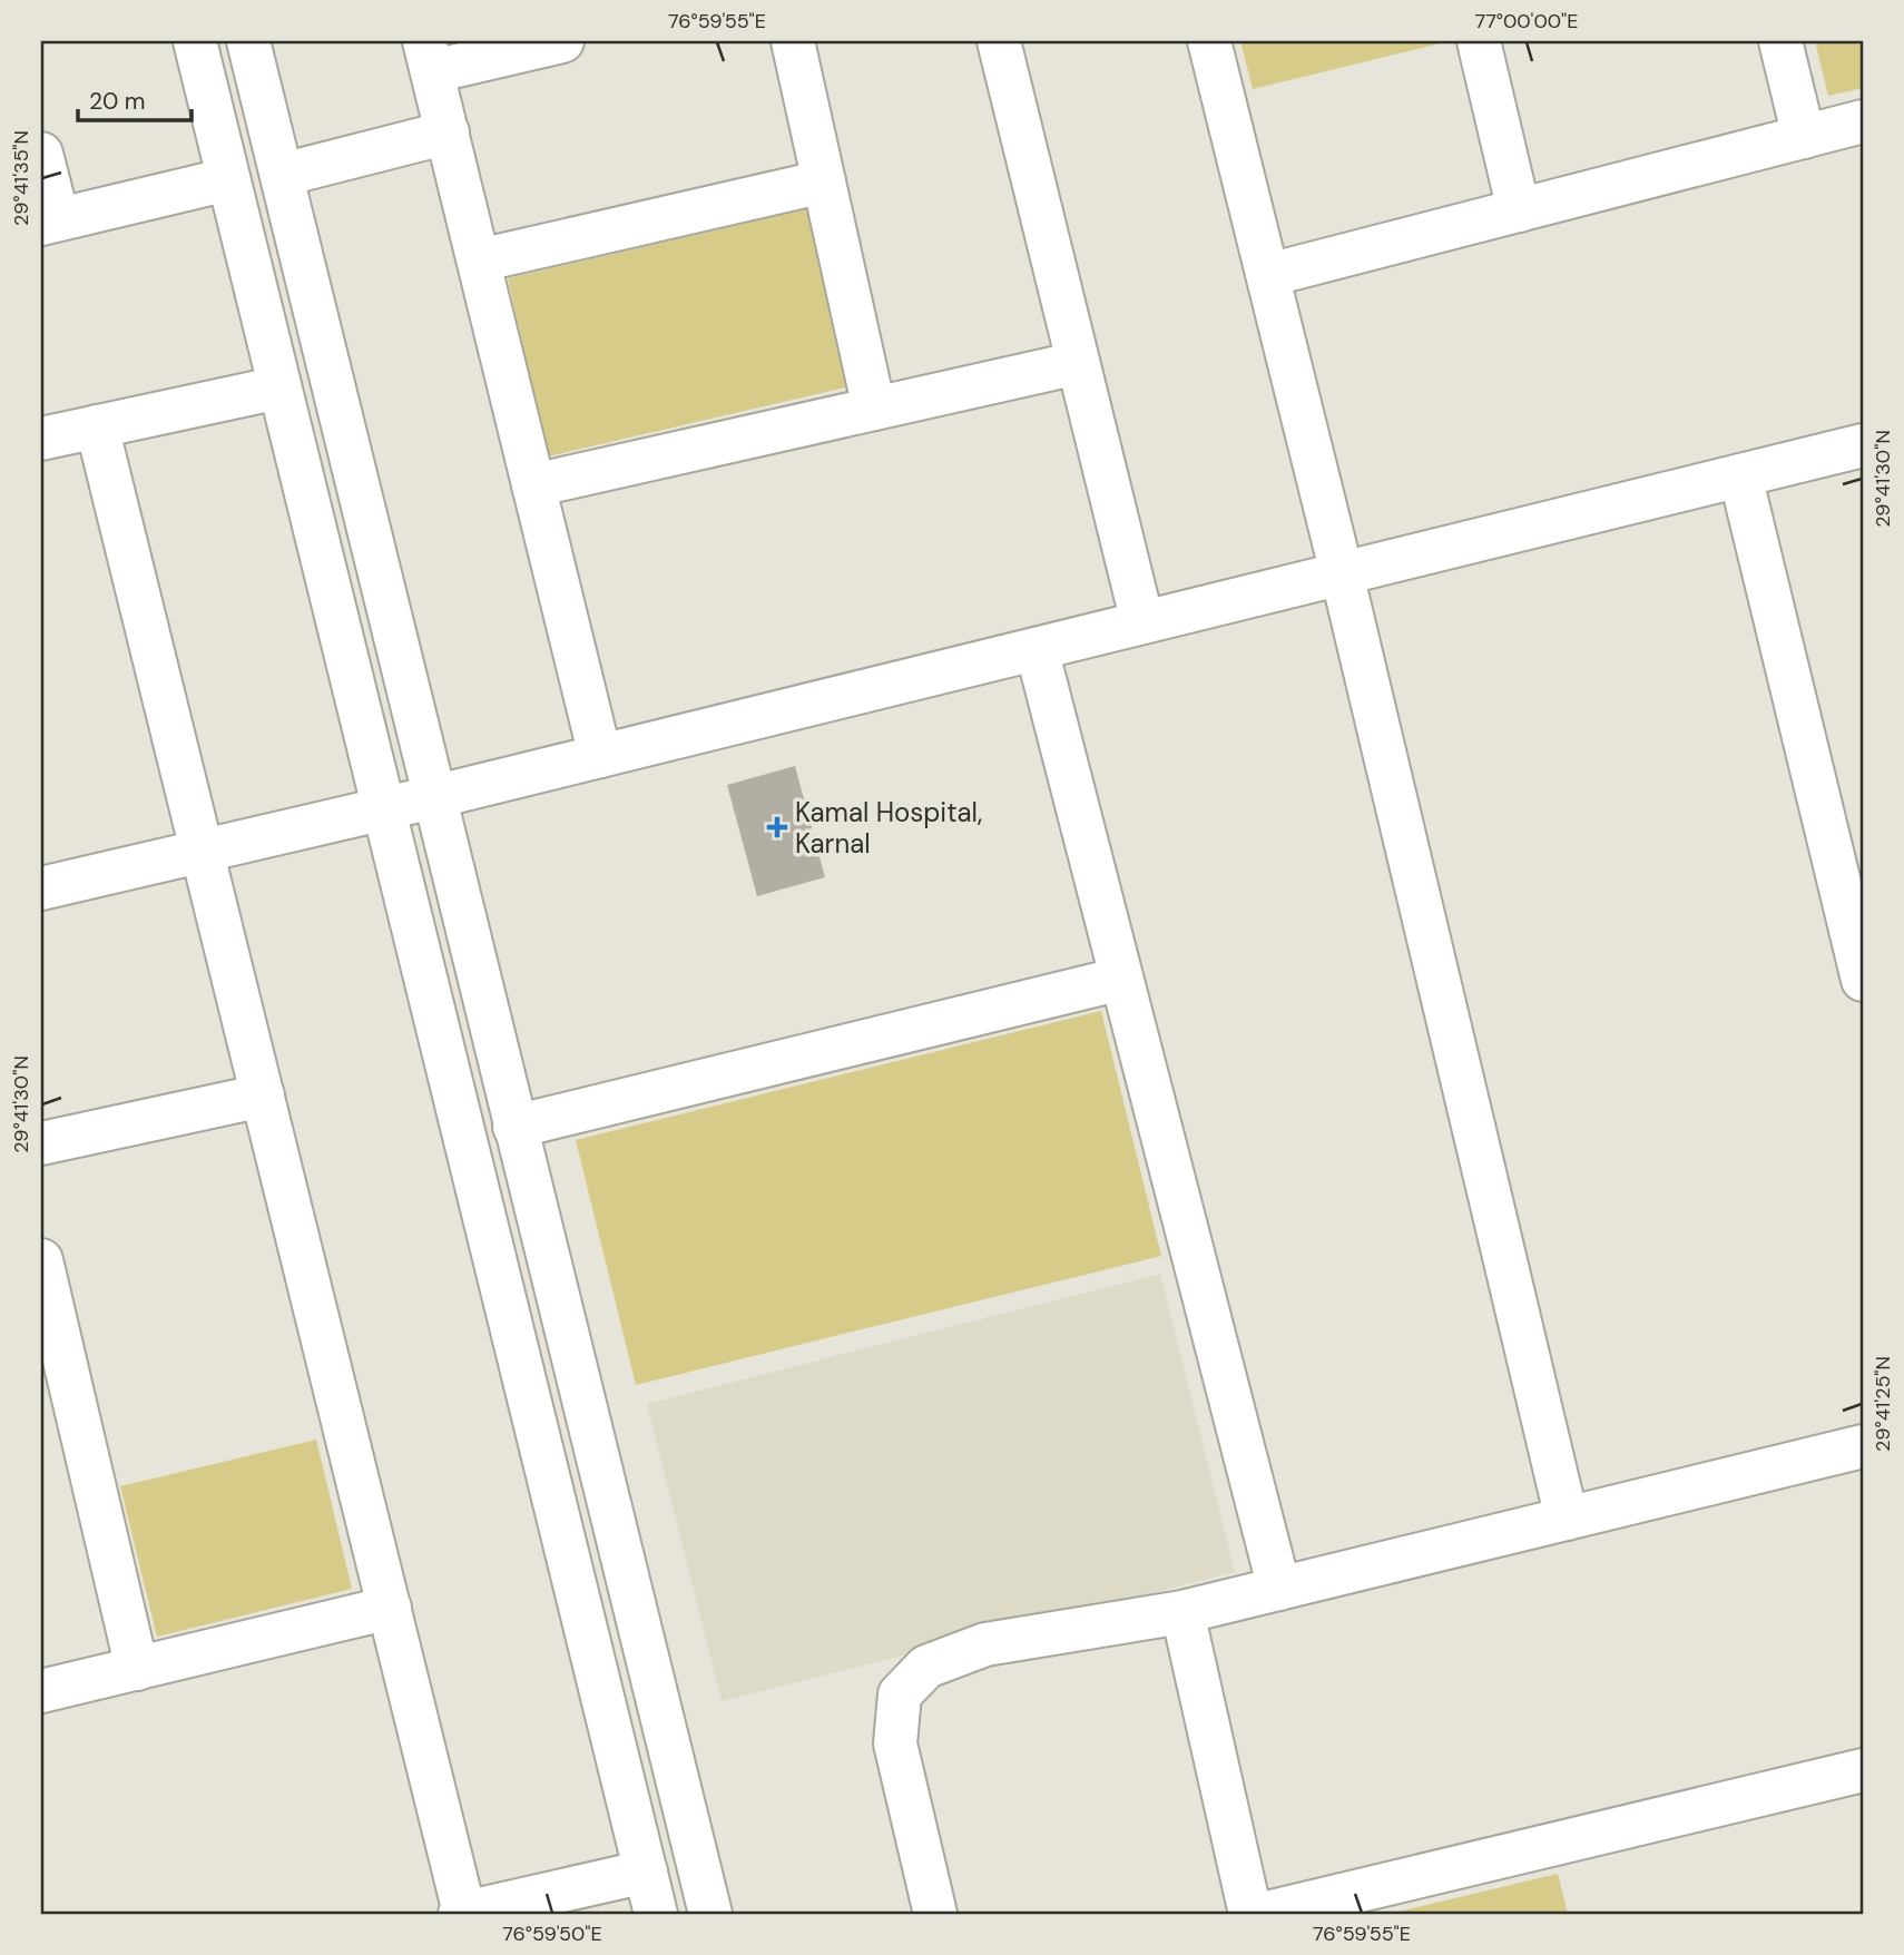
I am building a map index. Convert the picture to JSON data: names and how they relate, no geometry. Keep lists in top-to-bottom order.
{
  "places": {
    "health": ["Kamal Hospital, Karnal"]
  },
  "scale_bar": "20 m",
  "coordinates": [
    "76°59'55\"E",
    "77°00'00\"E",
    "29°41'35\"N",
    "29°41'30\"N",
    "29°41'25\"N",
    "76°59'50\"E"
  ]
}
